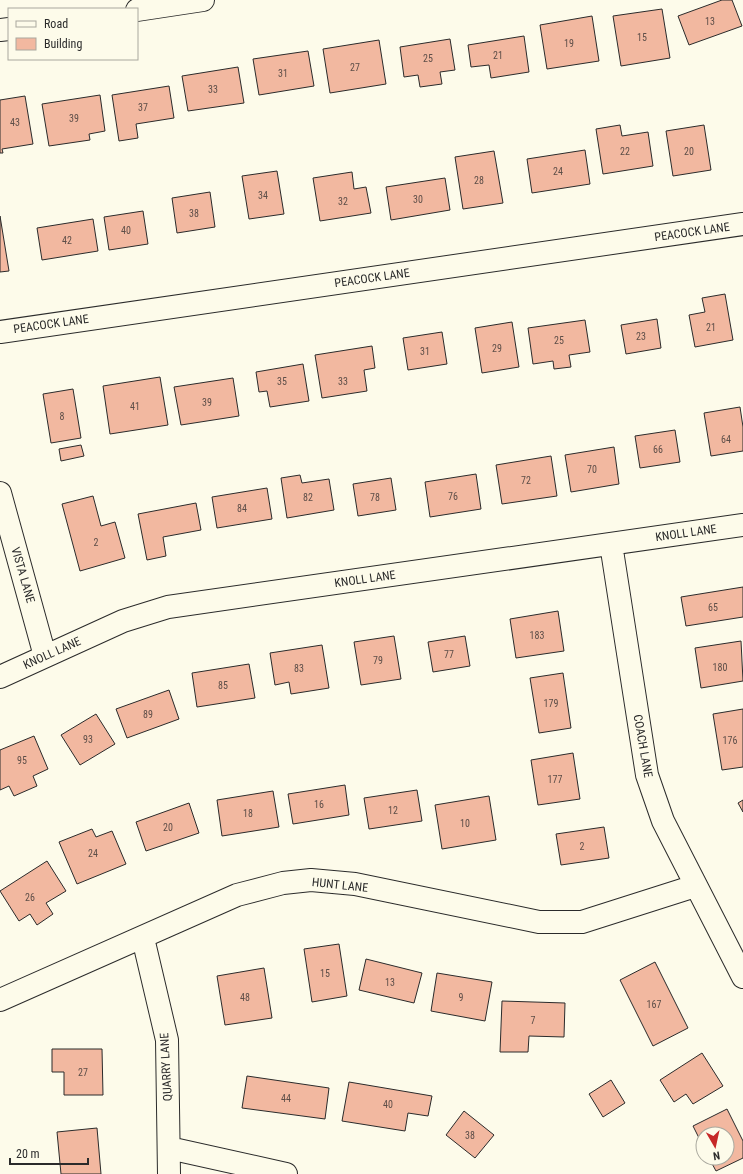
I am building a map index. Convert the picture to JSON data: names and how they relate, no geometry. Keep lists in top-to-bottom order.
{
  "streets": {
    "street": [
      "PEACOCK LANE",
      "KNOLL LANE",
      "VISTA LANE",
      "COACH LANE",
      "HUNT LANE",
      "QUARRY LANE"
    ]
  },
  "crossings": [
    ["KNOLL LANE", "VISTA LANE"],
    ["KNOLL LANE", "COACH LANE"],
    ["COACH LANE", "HUNT LANE"],
    ["HUNT LANE", "QUARRY LANE"]
  ],
  "house_numbers": [
    "13",
    "15",
    "19",
    "21",
    "25",
    "27",
    "31",
    "33",
    "37",
    "39",
    "43",
    "22",
    "20",
    "24",
    "28",
    "34",
    "30",
    "32",
    "38",
    "40",
    "42",
    "21",
    "23",
    "25",
    "29",
    "31",
    "35",
    "33",
    "39",
    "41",
    "8",
    "64",
    "66",
    "70",
    "72",
    "76",
    "82",
    "78",
    "84",
    "2",
    "65",
    "183",
    "77",
    "79",
    "180",
    "83",
    "85",
    "179",
    "89",
    "93",
    "176",
    "95",
    "177",
    "16",
    "12",
    "18",
    "10",
    "20",
    "2",
    "24",
    "26",
    "15",
    "13",
    "48",
    "9",
    "167",
    "7",
    "27",
    "44",
    "40",
    "38"
  ],
  "legend": ["Road", "Building"],
  "scale_bar": "20 m",
  "north": "bottom"
}
